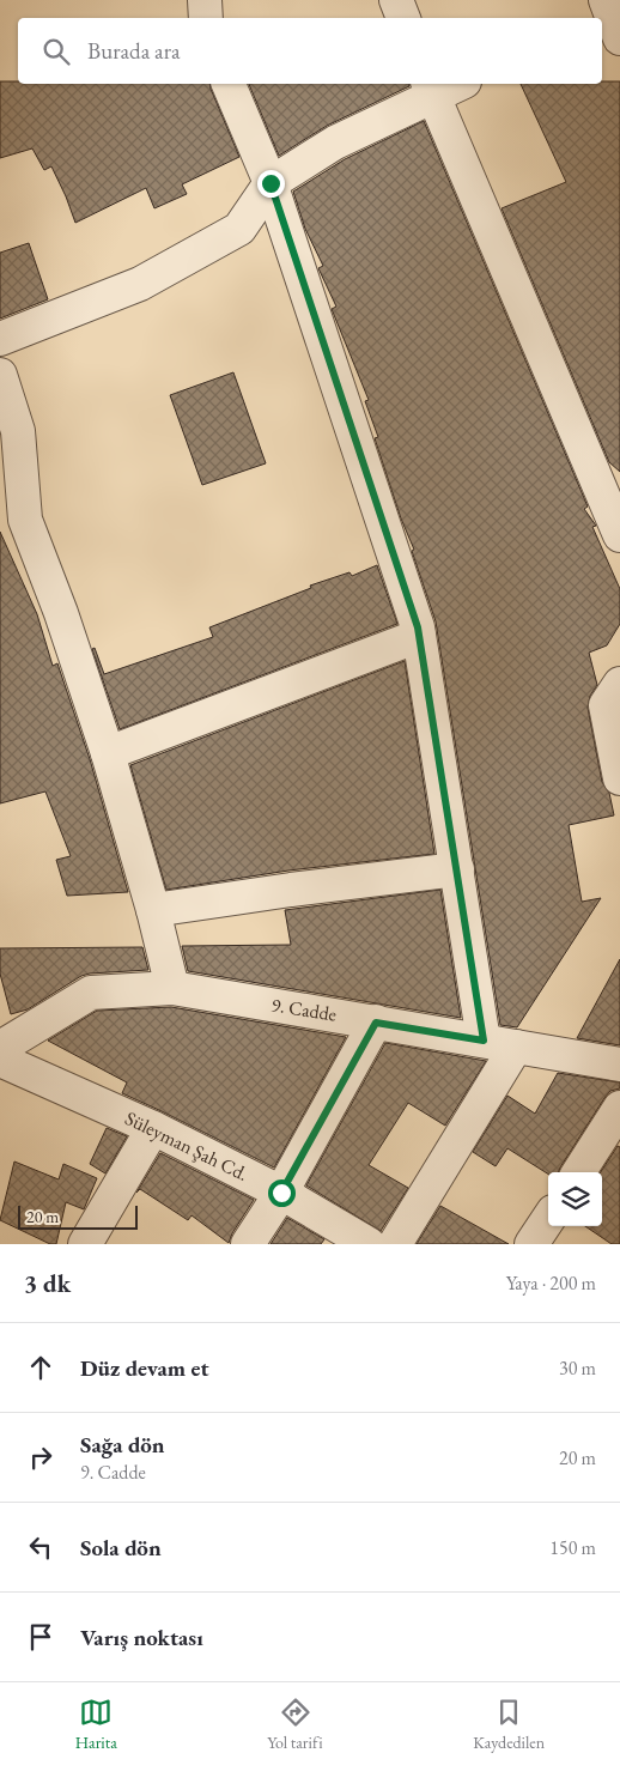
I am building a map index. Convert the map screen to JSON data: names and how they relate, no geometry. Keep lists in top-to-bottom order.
{
  "streets": {
    "street": ["9. Cadde", "Süleyman Şah Cd."]
  },
  "scale_bar": "20 m",
  "page": {
    "search": "Burada ara",
    "scale": "20 m",
    "heading": ["3 dk", "Yaya · 200 m"],
    "list": [
      ["Düz devam et", "30 m"],
      ["Sağa dön", "9. Cadde", "20 m"],
      ["Sola dön", "150 m"],
      "Varış noktası"
    ],
    "nav": ["Harita", "Yol tarifi", "Kaydedilen"]
  }
}
